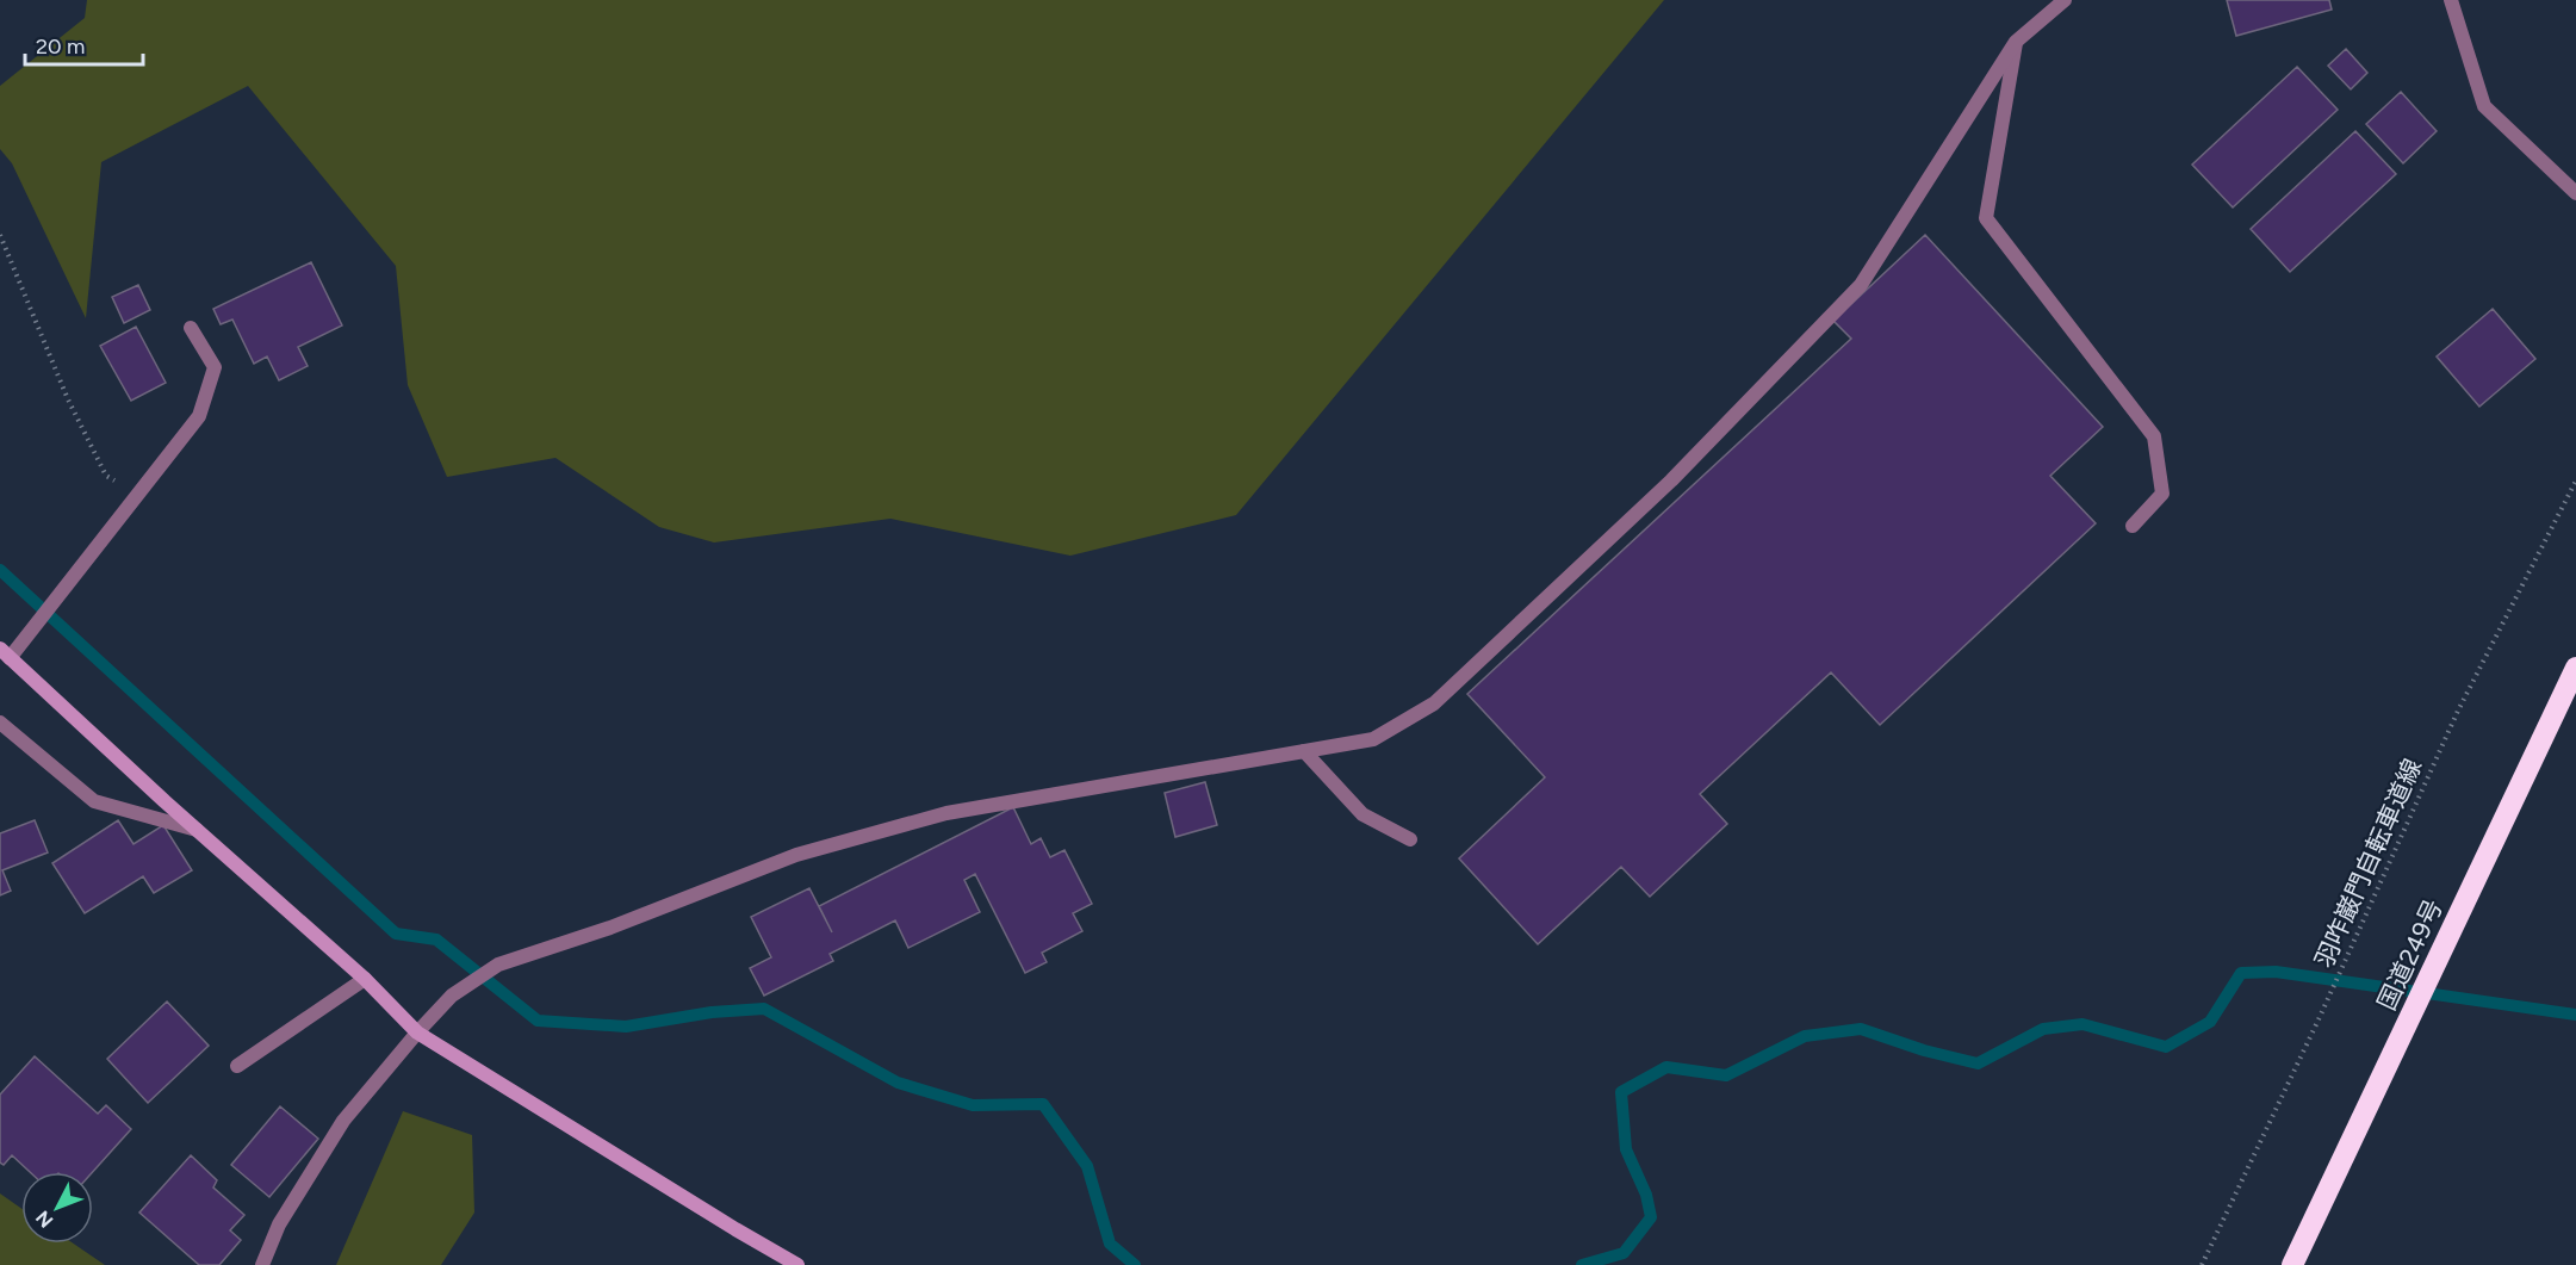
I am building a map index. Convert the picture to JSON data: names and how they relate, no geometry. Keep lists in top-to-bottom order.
{
  "streets": {
    "highway": ["国道249号"],
    "path": ["羽咋巌門自転車道線"]
  },
  "scale_bar": "20 m",
  "north": "bottom left"
}
